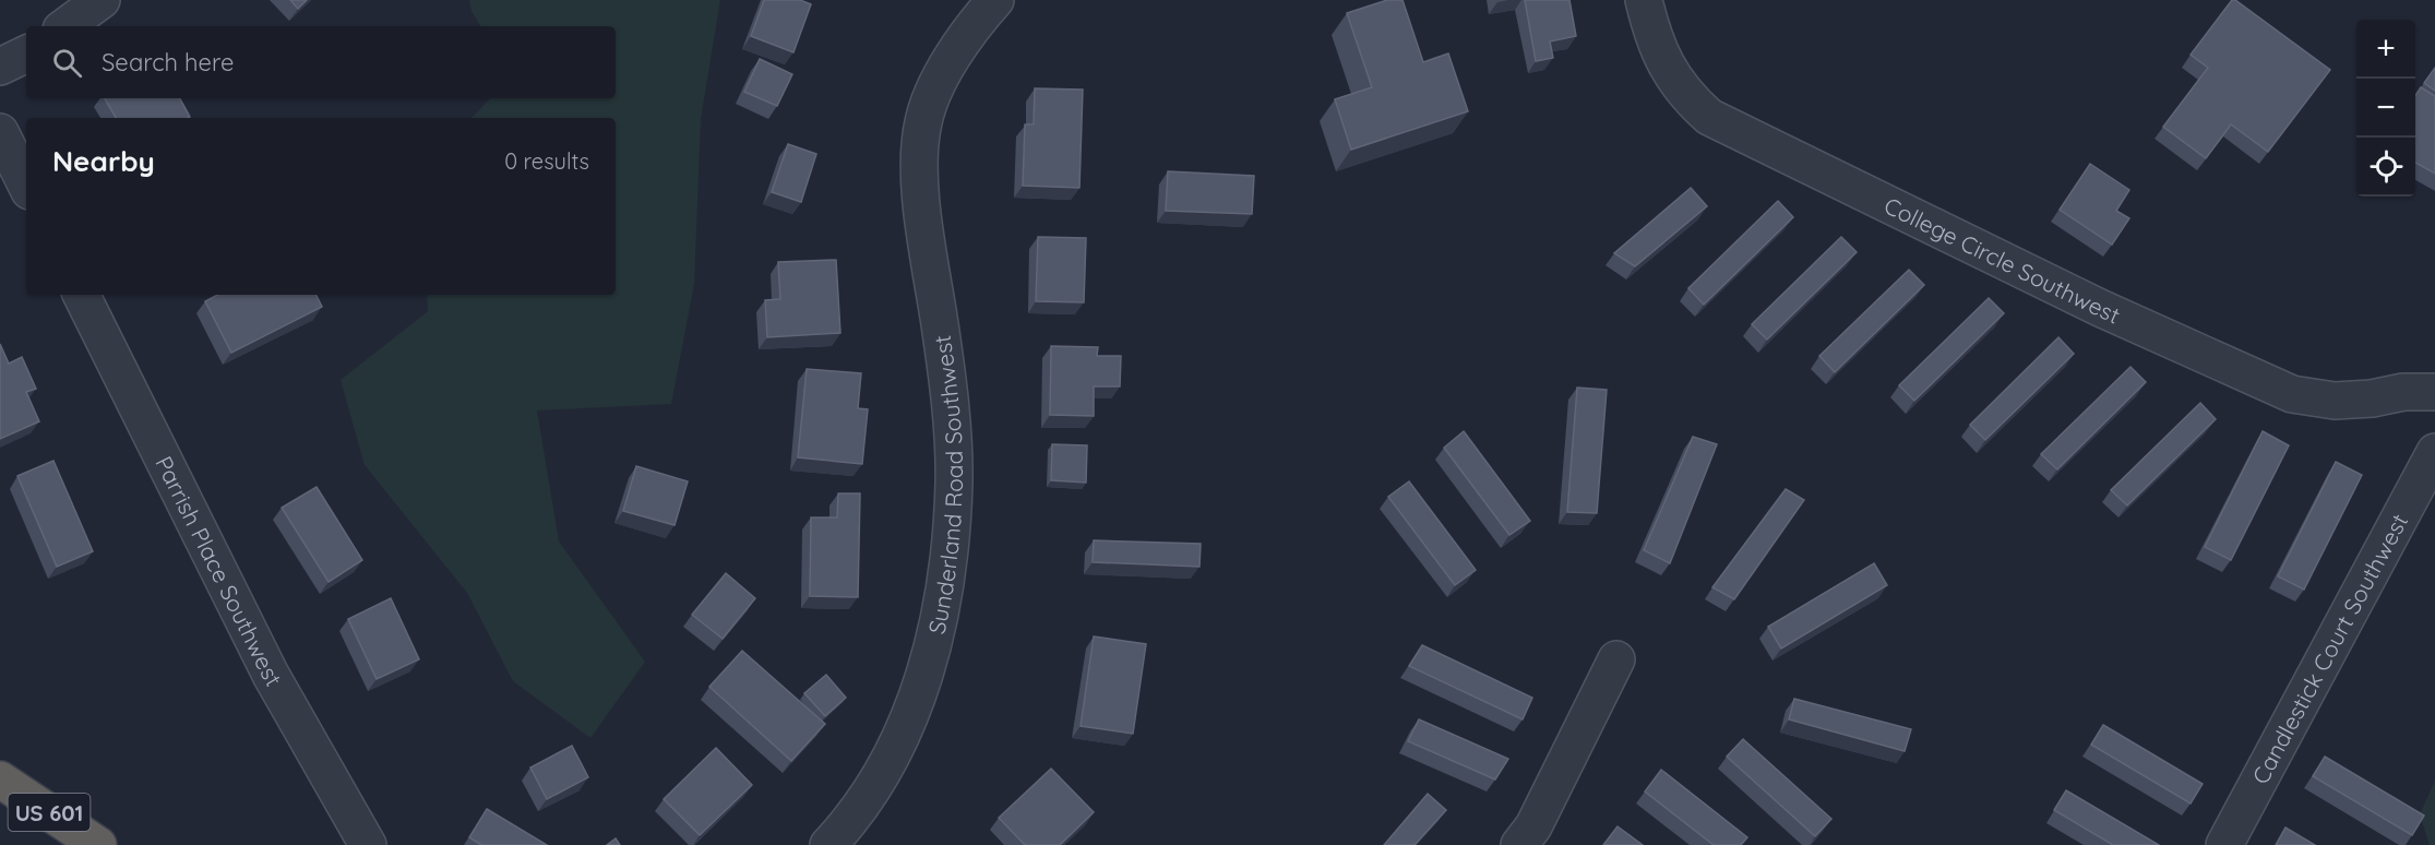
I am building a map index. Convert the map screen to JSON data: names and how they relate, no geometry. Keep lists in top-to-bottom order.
{
  "streets": {
    "highway": ["US 601"],
    "street": [
      "College Circle Southwest",
      "Sunderland Road Southwest",
      "Parrish Place Southwest",
      "Candlestick Court Southwest"
    ]
  },
  "page": {
    "map_buttons": ["+", "−"],
    "search": "Search here",
    "heading": ["Nearby", "0 results"]
  }
}
